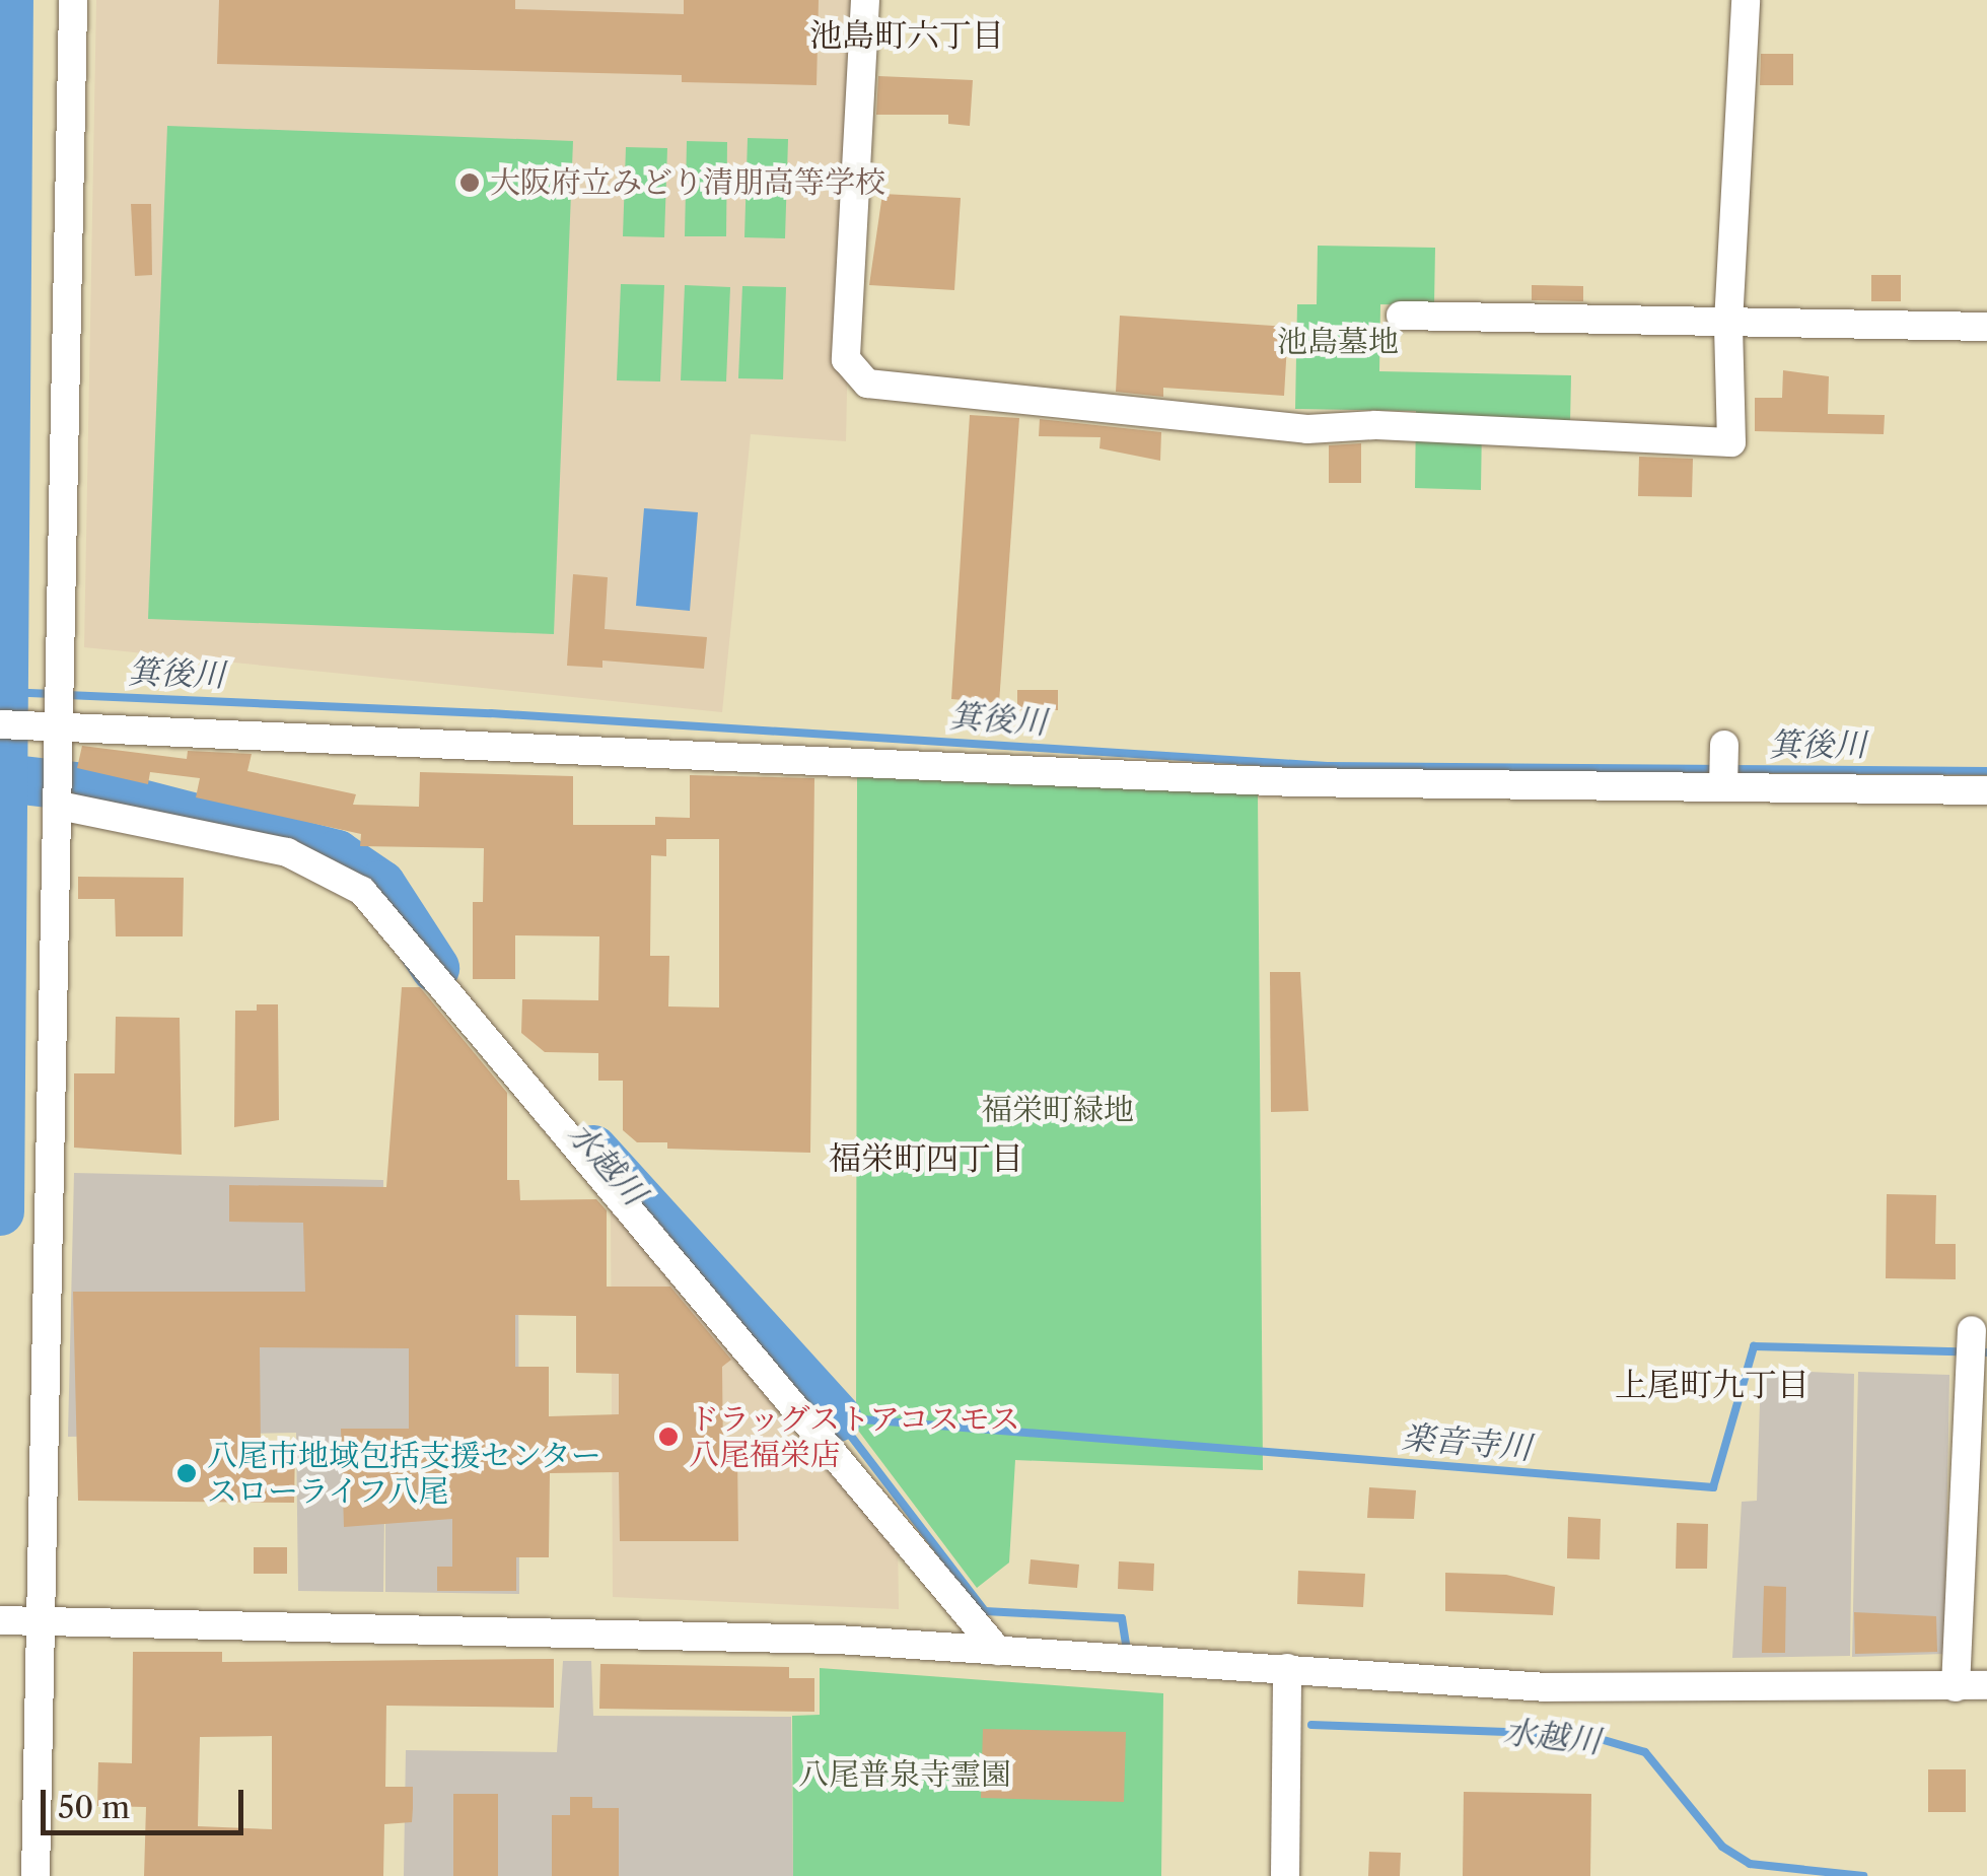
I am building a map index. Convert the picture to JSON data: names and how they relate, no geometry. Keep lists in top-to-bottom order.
{
  "districts": ["池島町六丁目", "福栄町四丁目", "上尾町九丁目"],
  "water": ["箕後川", "水越川", "楽音寺川"],
  "parks": ["池島墓地", "福栄町緑地", "八尾普泉寺霊園"],
  "places": ["大阪府立みどり清朋高等学校", "ドラッグストアコスモス 八尾福栄店", "八尾市地域包括支援センター スローライフ八尾"],
  "scale_bar": "50 m"
}
